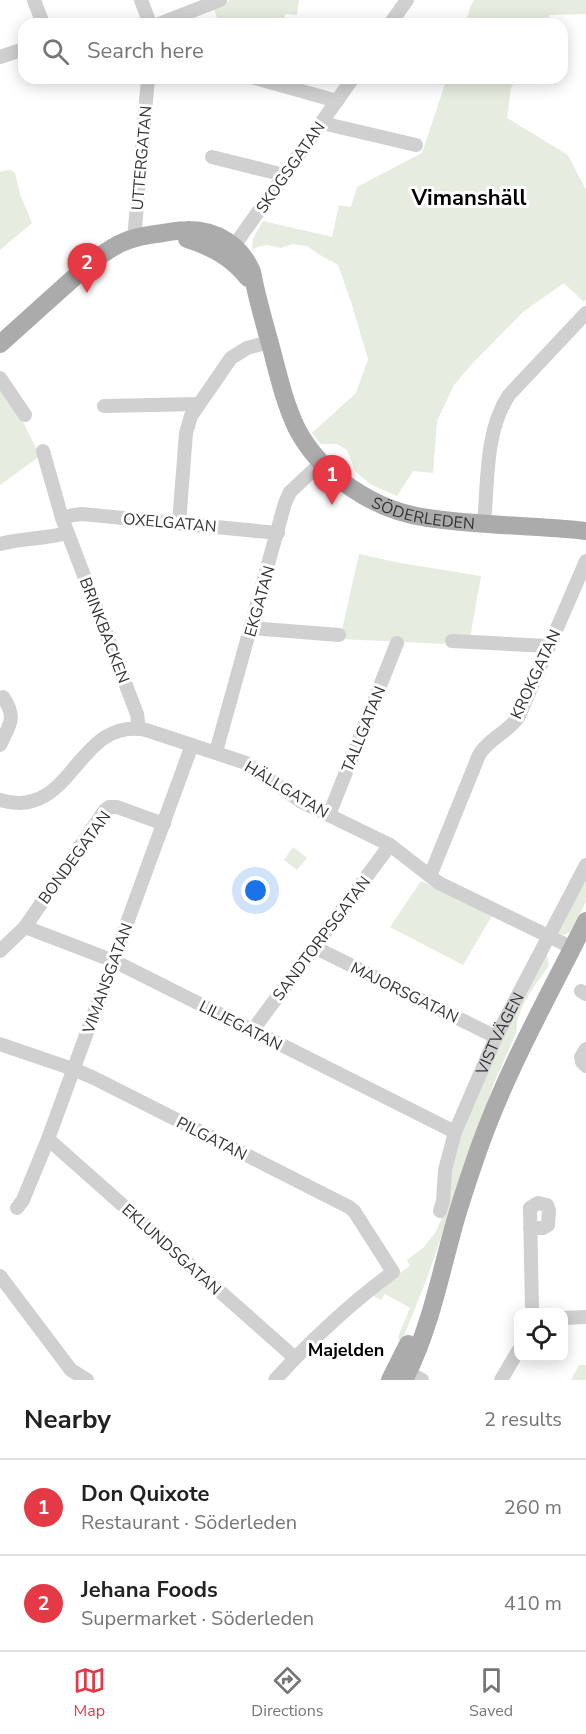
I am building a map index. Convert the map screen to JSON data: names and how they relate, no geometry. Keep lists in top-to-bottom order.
{
  "streets": {
    "main road": ["SÖDERLEDEN", "VISTVÄGEN"],
    "street": [
      "UTTERGATAN",
      "SKOGSGATAN",
      "OXELGATAN",
      "EKGATAN",
      "BRINKBACKEN",
      "KROKGATAN",
      "TALLGATAN",
      "HÄLLGATAN",
      "BONDEGATAN",
      "SANDTORPSGATAN",
      "VIMANSGATAN",
      "MAJORSGATAN",
      "LILJEGATAN",
      "PILGATAN",
      "EKLUNDSGATAN"
    ]
  },
  "crossings": [
    ["SKOGSGATAN", "SÖDERLEDEN"],
    ["SÖDERLEDEN", "EKGATAN"],
    ["OXELGATAN", "EKGATAN"],
    ["OXELGATAN", "BRINKBACKEN"],
    ["EKGATAN", "HÄLLGATAN"],
    ["BRINKBACKEN", "HÄLLGATAN"],
    ["KROKGATAN", "HÄLLGATAN"],
    ["TALLGATAN", "HÄLLGATAN"],
    ["HÄLLGATAN", "SANDTORPSGATAN"],
    ["HÄLLGATAN", "VIMANSGATAN"],
    ["HÄLLGATAN", "VISTVÄGEN"],
    ["BONDEGATAN", "VIMANSGATAN"],
    ["BONDEGATAN", "LILJEGATAN"],
    ["SANDTORPSGATAN", "MAJORSGATAN"],
    ["SANDTORPSGATAN", "LILJEGATAN"],
    ["VIMANSGATAN", "LILJEGATAN"],
    ["VIMANSGATAN", "PILGATAN"],
    ["VIMANSGATAN", "EKLUNDSGATAN"],
    ["MAJORSGATAN", "VISTVÄGEN"],
    ["LILJEGATAN", "VISTVÄGEN"],
    ["PILGATAN", "EKLUNDSGATAN"]
  ],
  "districts": ["Vimanshäll", "Majelden"],
  "page": {
    "search": "Search here",
    "pins": ["2", "1"],
    "heading": ["Nearby", "2 results"],
    "list": [
      {
        "mark": "1",
        "name": "Don Quixote",
        "note": "Restaurant · Söderleden",
        "value": "260 m"
      },
      {
        "mark": "2",
        "name": "Jehana Foods",
        "note": "Supermarket · Söderleden",
        "value": "410 m"
      }
    ],
    "nav": ["Map", "Directions", "Saved"]
  }
}
